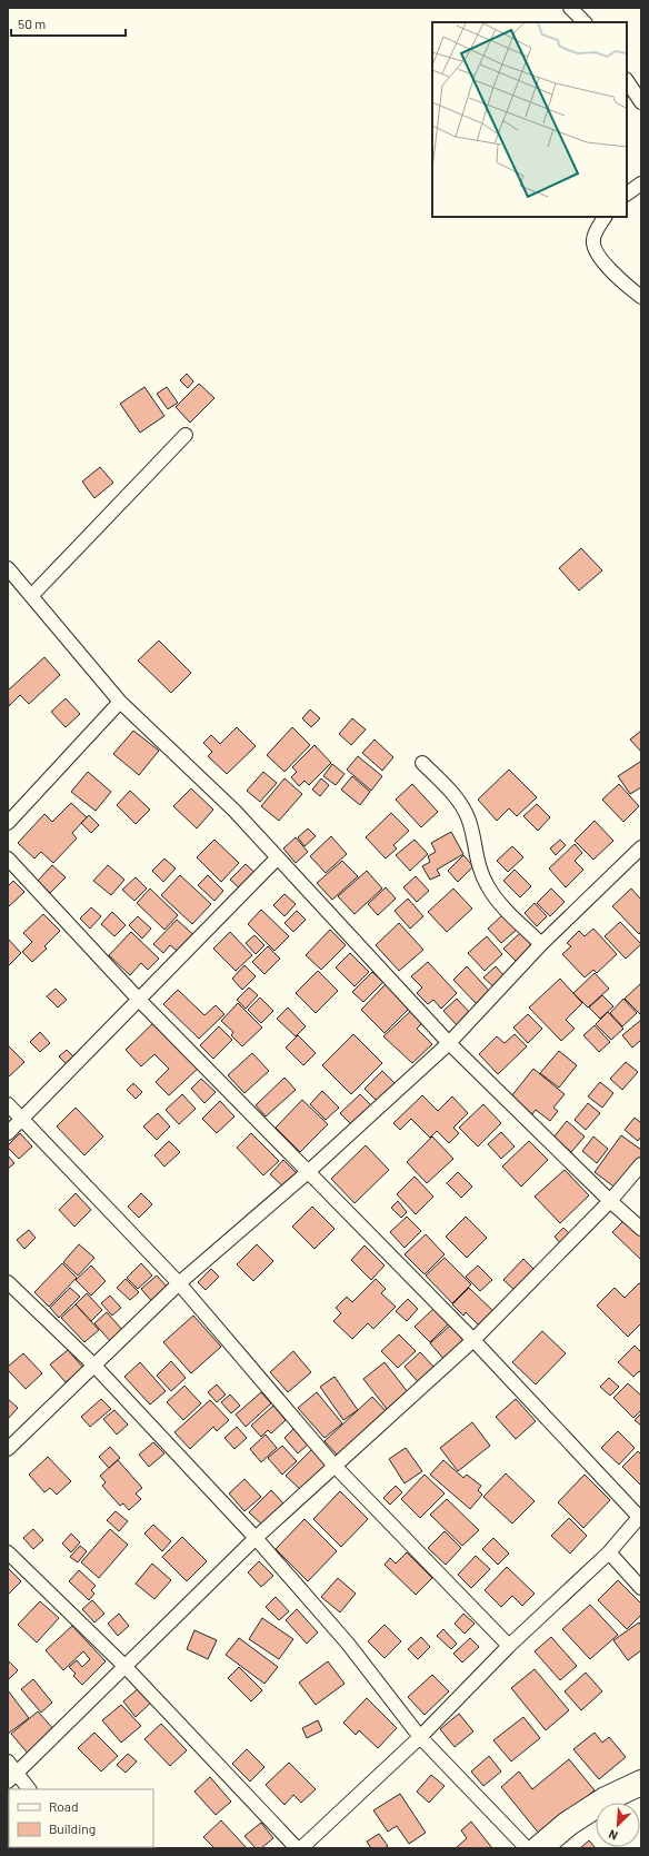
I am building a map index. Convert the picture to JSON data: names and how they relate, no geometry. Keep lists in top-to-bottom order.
{
  "legend": ["Road", "Building"],
  "scale_bar": "50 m",
  "north": "bottom left"
}
